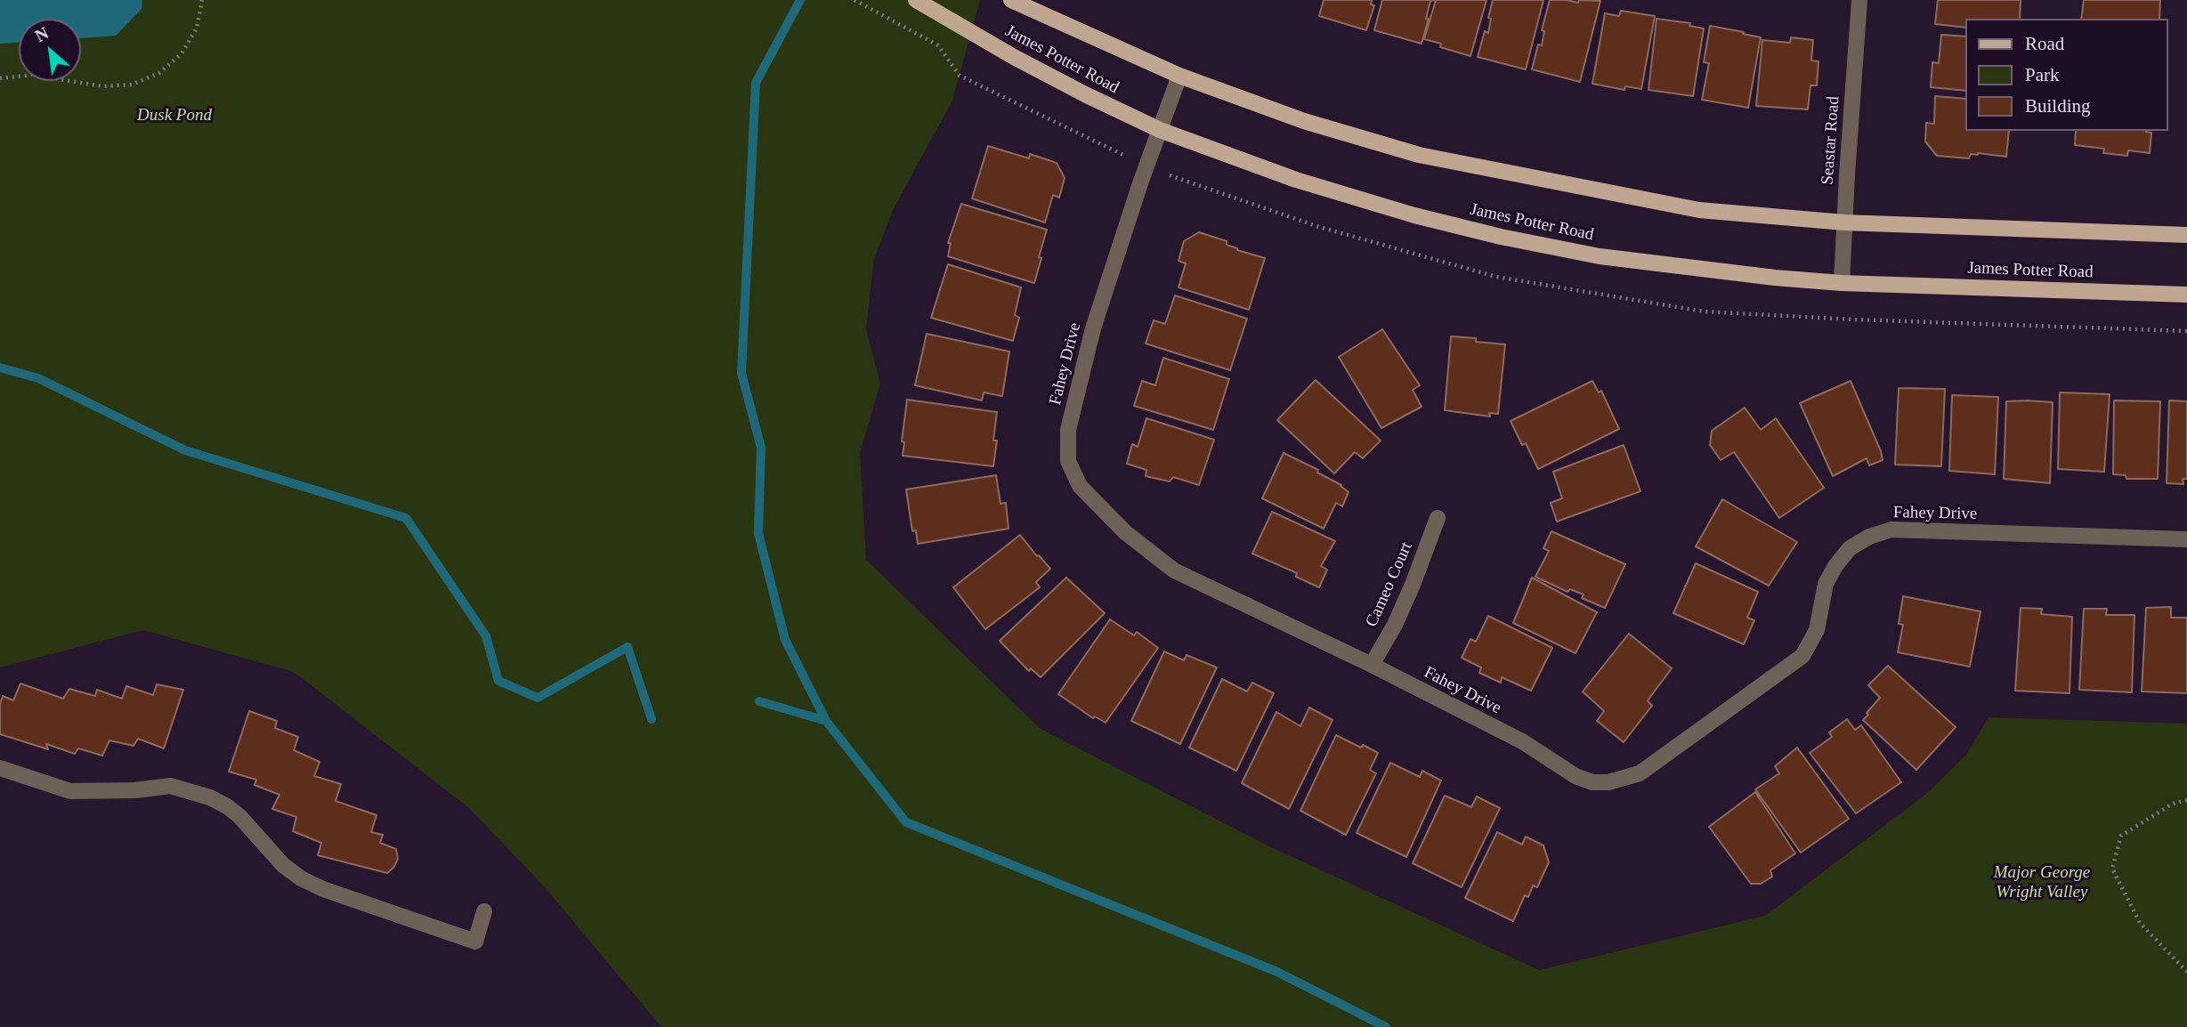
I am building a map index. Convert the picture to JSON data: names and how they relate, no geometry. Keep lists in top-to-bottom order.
{
  "streets": {
    "main road": ["James Potter Road"],
    "street": ["Seastar Road", "Fahey Drive", "Cameo Court"]
  },
  "crossings": [
    ["James Potter Road", "Seastar Road"],
    ["James Potter Road", "Fahey Drive"],
    ["Fahey Drive", "Cameo Court"]
  ],
  "parks": ["Dusk Pond", "Major George Wright Valley"],
  "legend": ["Road", "Park", "Building"],
  "north": "top left"
}
